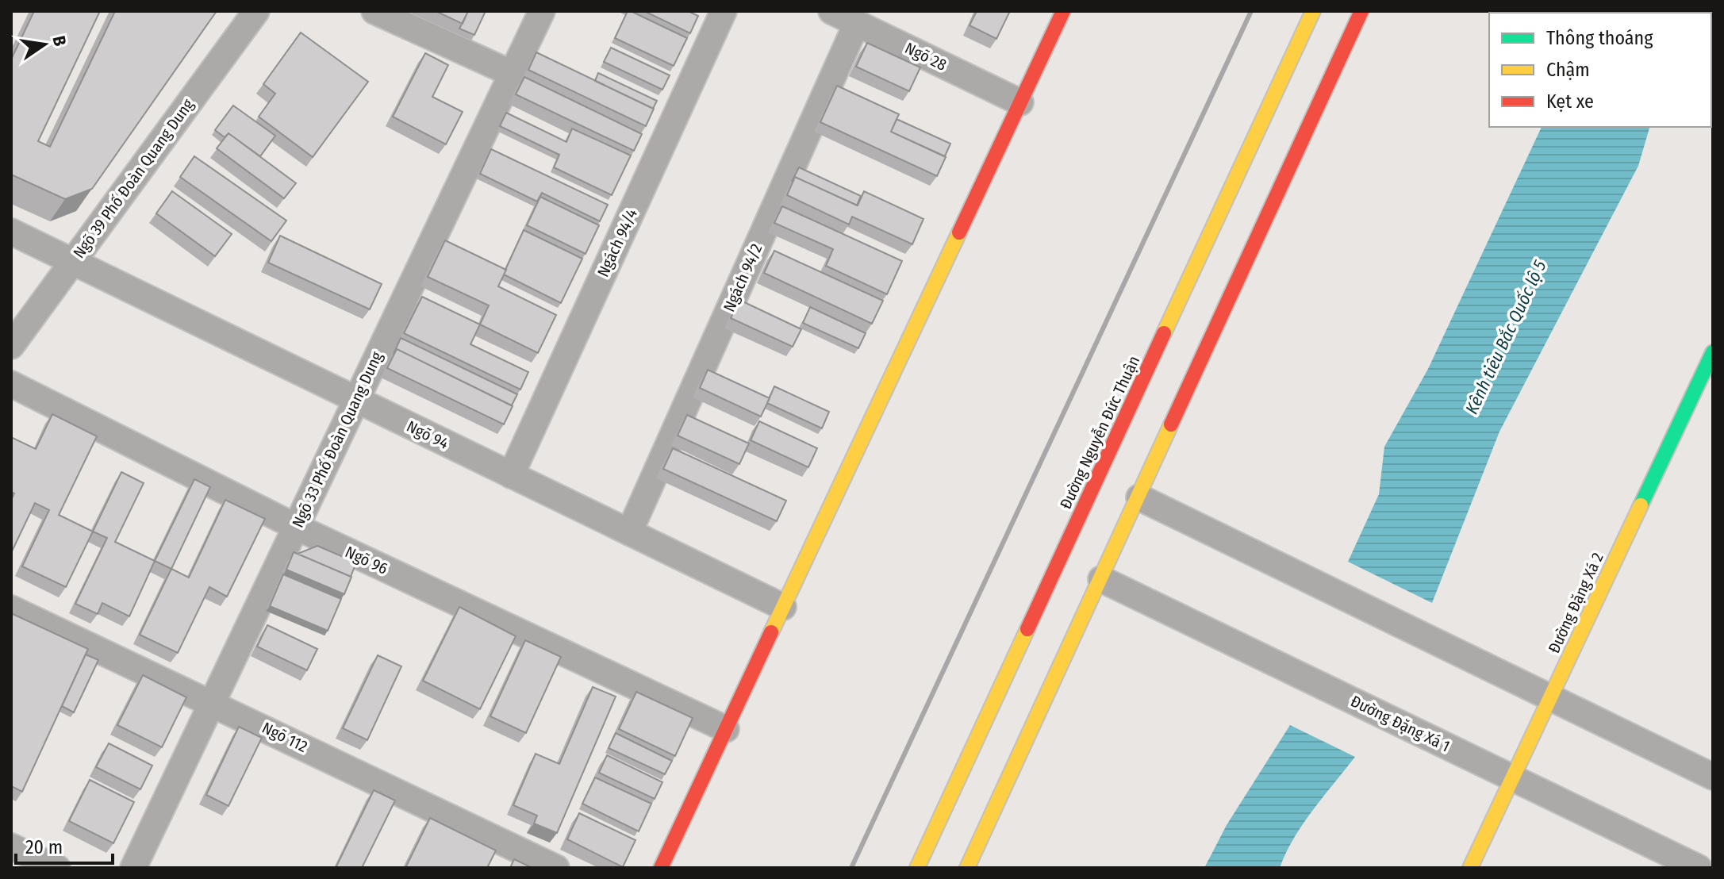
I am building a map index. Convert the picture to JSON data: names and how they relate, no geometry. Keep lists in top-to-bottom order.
{
  "streets": {
    "main road": ["Đường Nguyễn Đức Thuận", "Đường Đặng Xá 2"],
    "street": [
      "Ngõ 28",
      "Ngõ 39 Phố Đoàn Quang Dung",
      "Ngách 94/4",
      "Ngách 94/2",
      "Ngõ 94",
      "Ngõ 33 Phố Đoàn Quang Dung",
      "Ngõ 96",
      "Đường Đặng Xá 1",
      "Ngõ 112"
    ]
  },
  "crossings": [
    ["Ngõ 28", "Ngách 94/2"],
    ["Ngõ 39 Phố Đoàn Quang Dung", "Ngõ 94"],
    ["Ngách 94/4", "Ngõ 94"],
    ["Ngách 94/2", "Ngõ 94"],
    ["Ngõ 94", "Ngõ 33 Phố Đoàn Quang Dung"],
    ["Ngõ 33 Phố Đoàn Quang Dung", "Ngõ 96"],
    ["Ngõ 33 Phố Đoàn Quang Dung", "Ngõ 112"],
    ["Đường Đặng Xá 2", "Đường Đặng Xá 1"]
  ],
  "water": ["Kênh tiêu Bắc Quốc lộ 5"],
  "legend": ["Thông thoáng", "Chậm", "Kẹt xe"],
  "scale_bar": "20 m",
  "north": "right"
}
